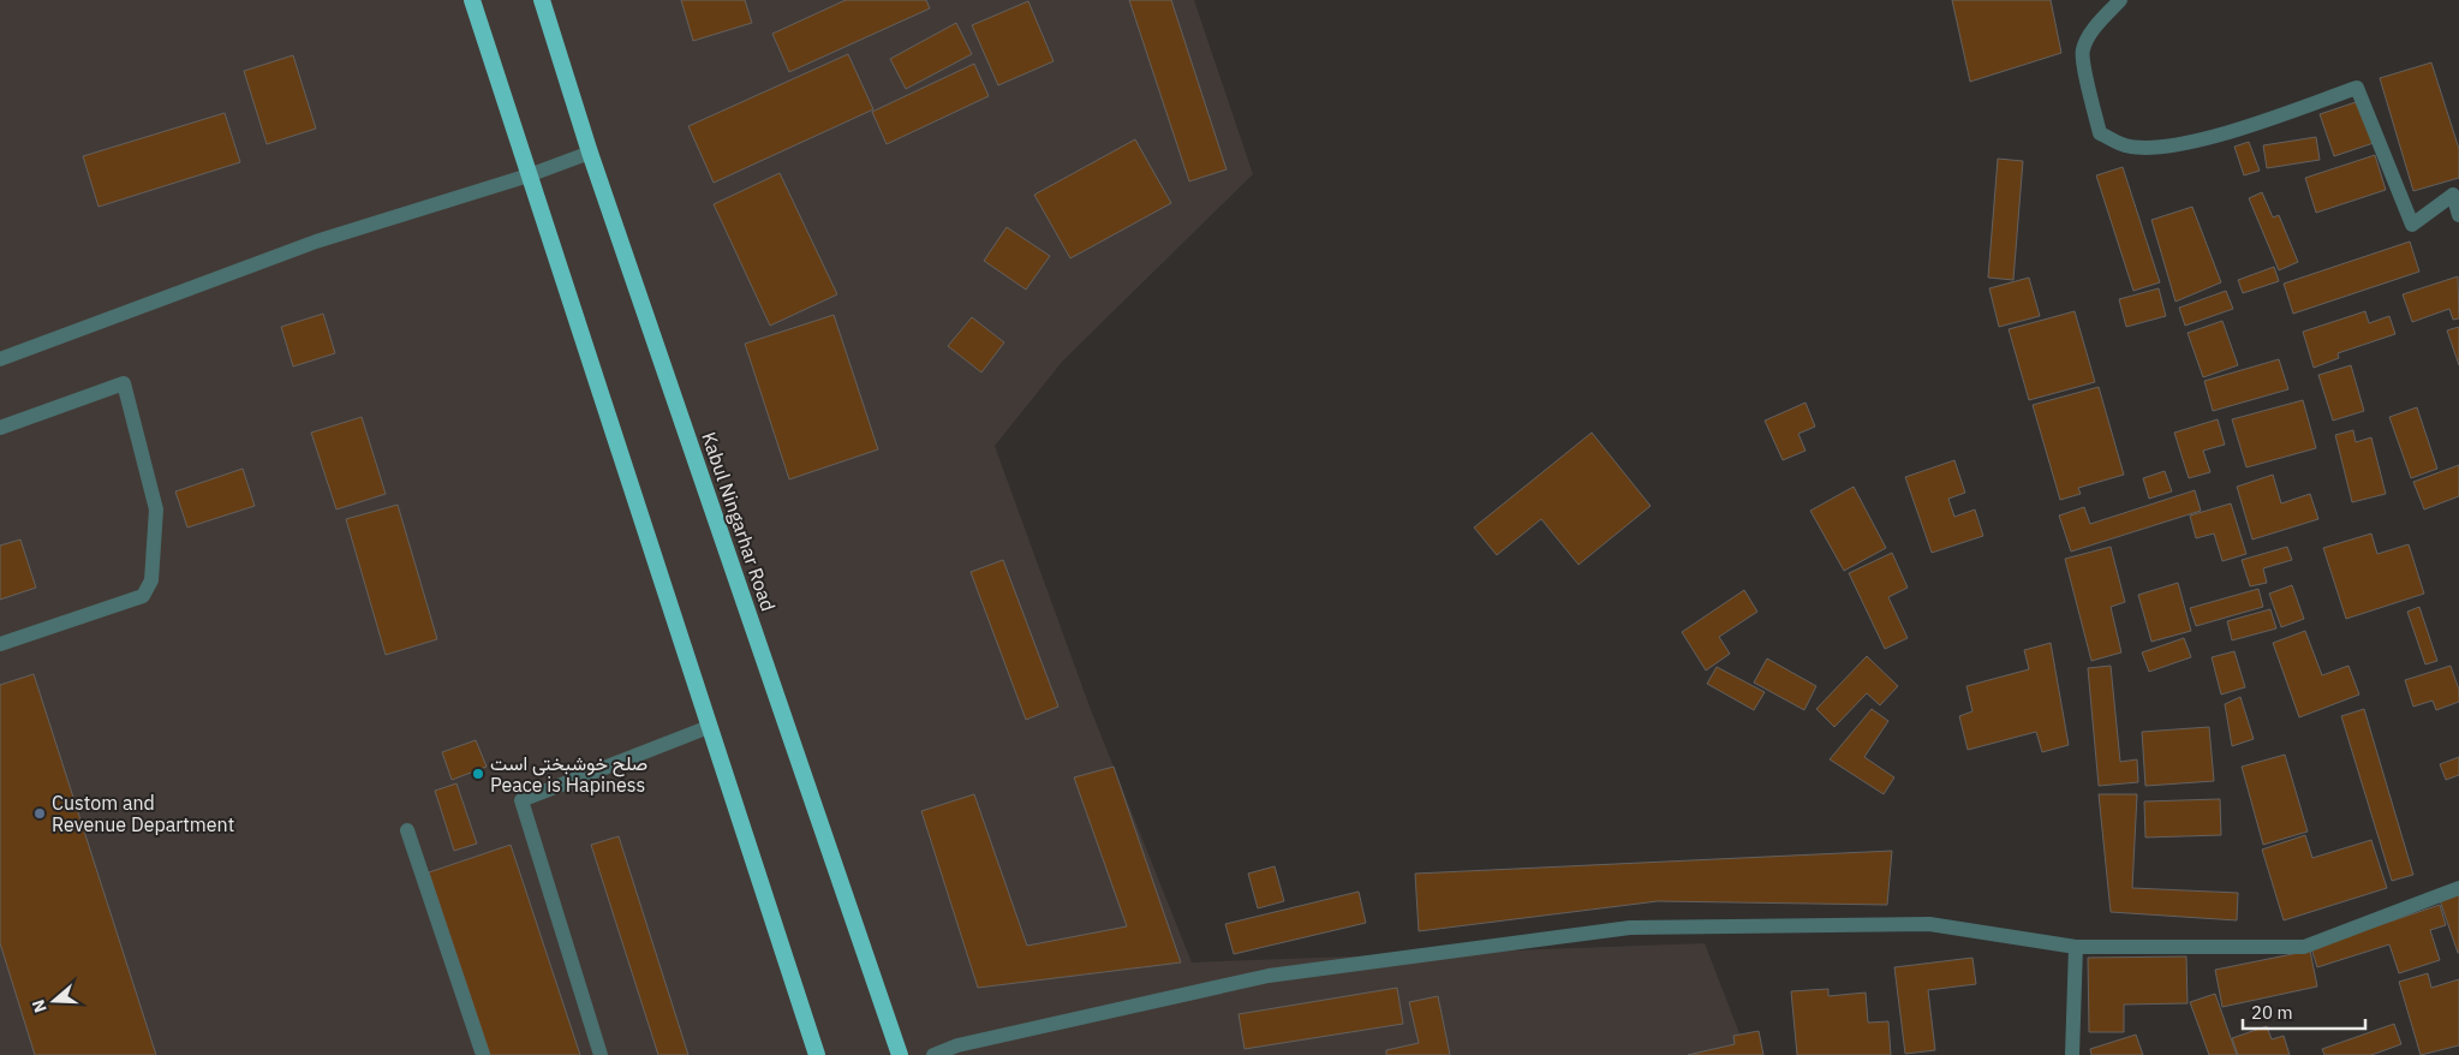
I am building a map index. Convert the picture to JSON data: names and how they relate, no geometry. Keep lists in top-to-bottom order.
{
  "streets": {
    "highway": ["Kabul Ningarhar Road"]
  },
  "places": ["صلح خوشبختی است Peace is Hapiness", "Custom and Revenue Department"],
  "scale_bar": "20 m",
  "north": "left"
}
